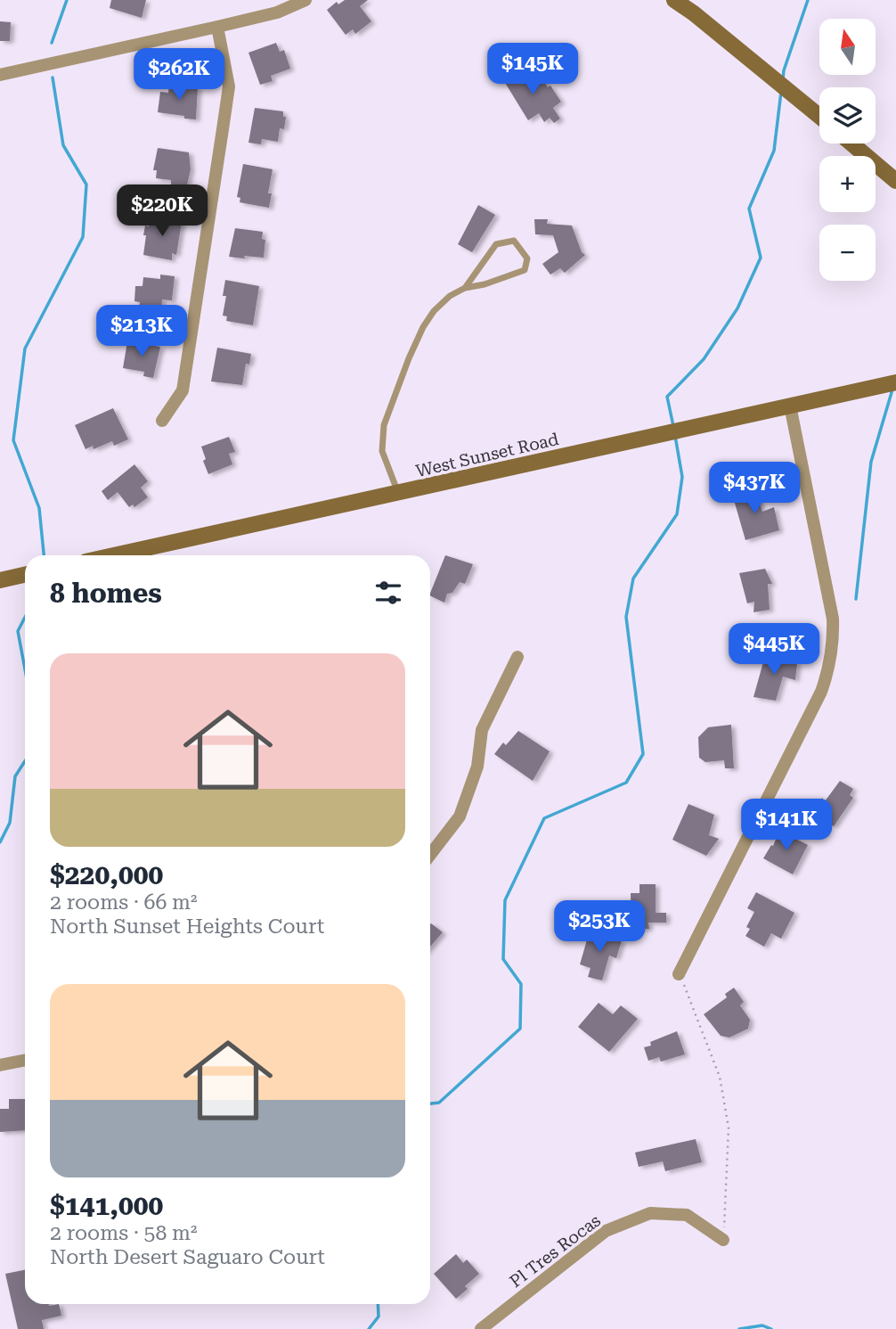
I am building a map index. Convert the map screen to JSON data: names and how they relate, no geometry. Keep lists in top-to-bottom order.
{
  "streets": {
    "street": ["West Sunset Road", "Pl Tres Rocas"]
  },
  "north": "top",
  "page": {
    "map_buttons": ["+", "−"],
    "price": [
      "$145K",
      "$262K",
      "$220K",
      "$213K",
      "$437K",
      "$445K",
      "$141K",
      "$253K"
    ],
    "heading": "8 homes",
    "list": [
      {
        "name": "$220,000",
        "note": "2 rooms · 66 m² · North Sunset Heights Court"
      },
      {
        "name": "$141,000",
        "note": "2 rooms · 58 m² · North Desert Saguaro Court"
      }
    ]
  }
}
